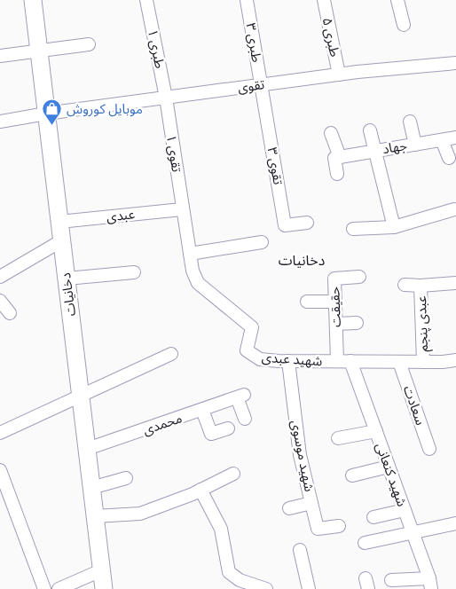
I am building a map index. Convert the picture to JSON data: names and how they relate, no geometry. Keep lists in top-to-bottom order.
{
  "streets": {
    "main road": ["دخانیات"],
    "street": [
      "طبری ۵",
      "طبری ۳",
      "طبری ۱",
      "تقوی",
      "جهاد",
      "تقوی ۱",
      "تقوی ۳",
      "عبدی",
      "حقیقت",
      "عبدی پنجم",
      "شهید عبدی",
      "سعادت",
      "محمدی",
      "شهید موسوی",
      "شهید کنعانی"
    ]
  },
  "crossings": [
    ["طبری ۵", "تقوی"],
    ["طبری ۳", "تقوی"],
    ["طبری ۳", "تقوی ۳"],
    ["طبری ۱", "تقوی"],
    ["طبری ۱", "تقوی ۱"],
    ["تقوی", "تقوی ۱"],
    ["تقوی", "تقوی ۳"],
    ["تقوی", "دخانیات"],
    ["تقوی ۱", "عبدی"],
    ["تقوی ۱", "شهید عبدی"],
    ["عبدی", "دخانیات"],
    ["عبدی", "شهید عبدی"],
    ["دخانیات", "محمدی"],
    ["حقیقت", "شهید عبدی"],
    ["حقیقت", "شهید کنعانی"],
    ["عبدی پنجم", "شهید عبدی"],
    ["شهید عبدی", "سعادت"],
    ["شهید عبدی", "شهید موسوی"],
    ["شهید عبدی", "شهید کنعانی"]
  ],
  "districts": ["دخانیات"],
  "places": {
    "shop": ["موبایل کوروش"]
  }
}
